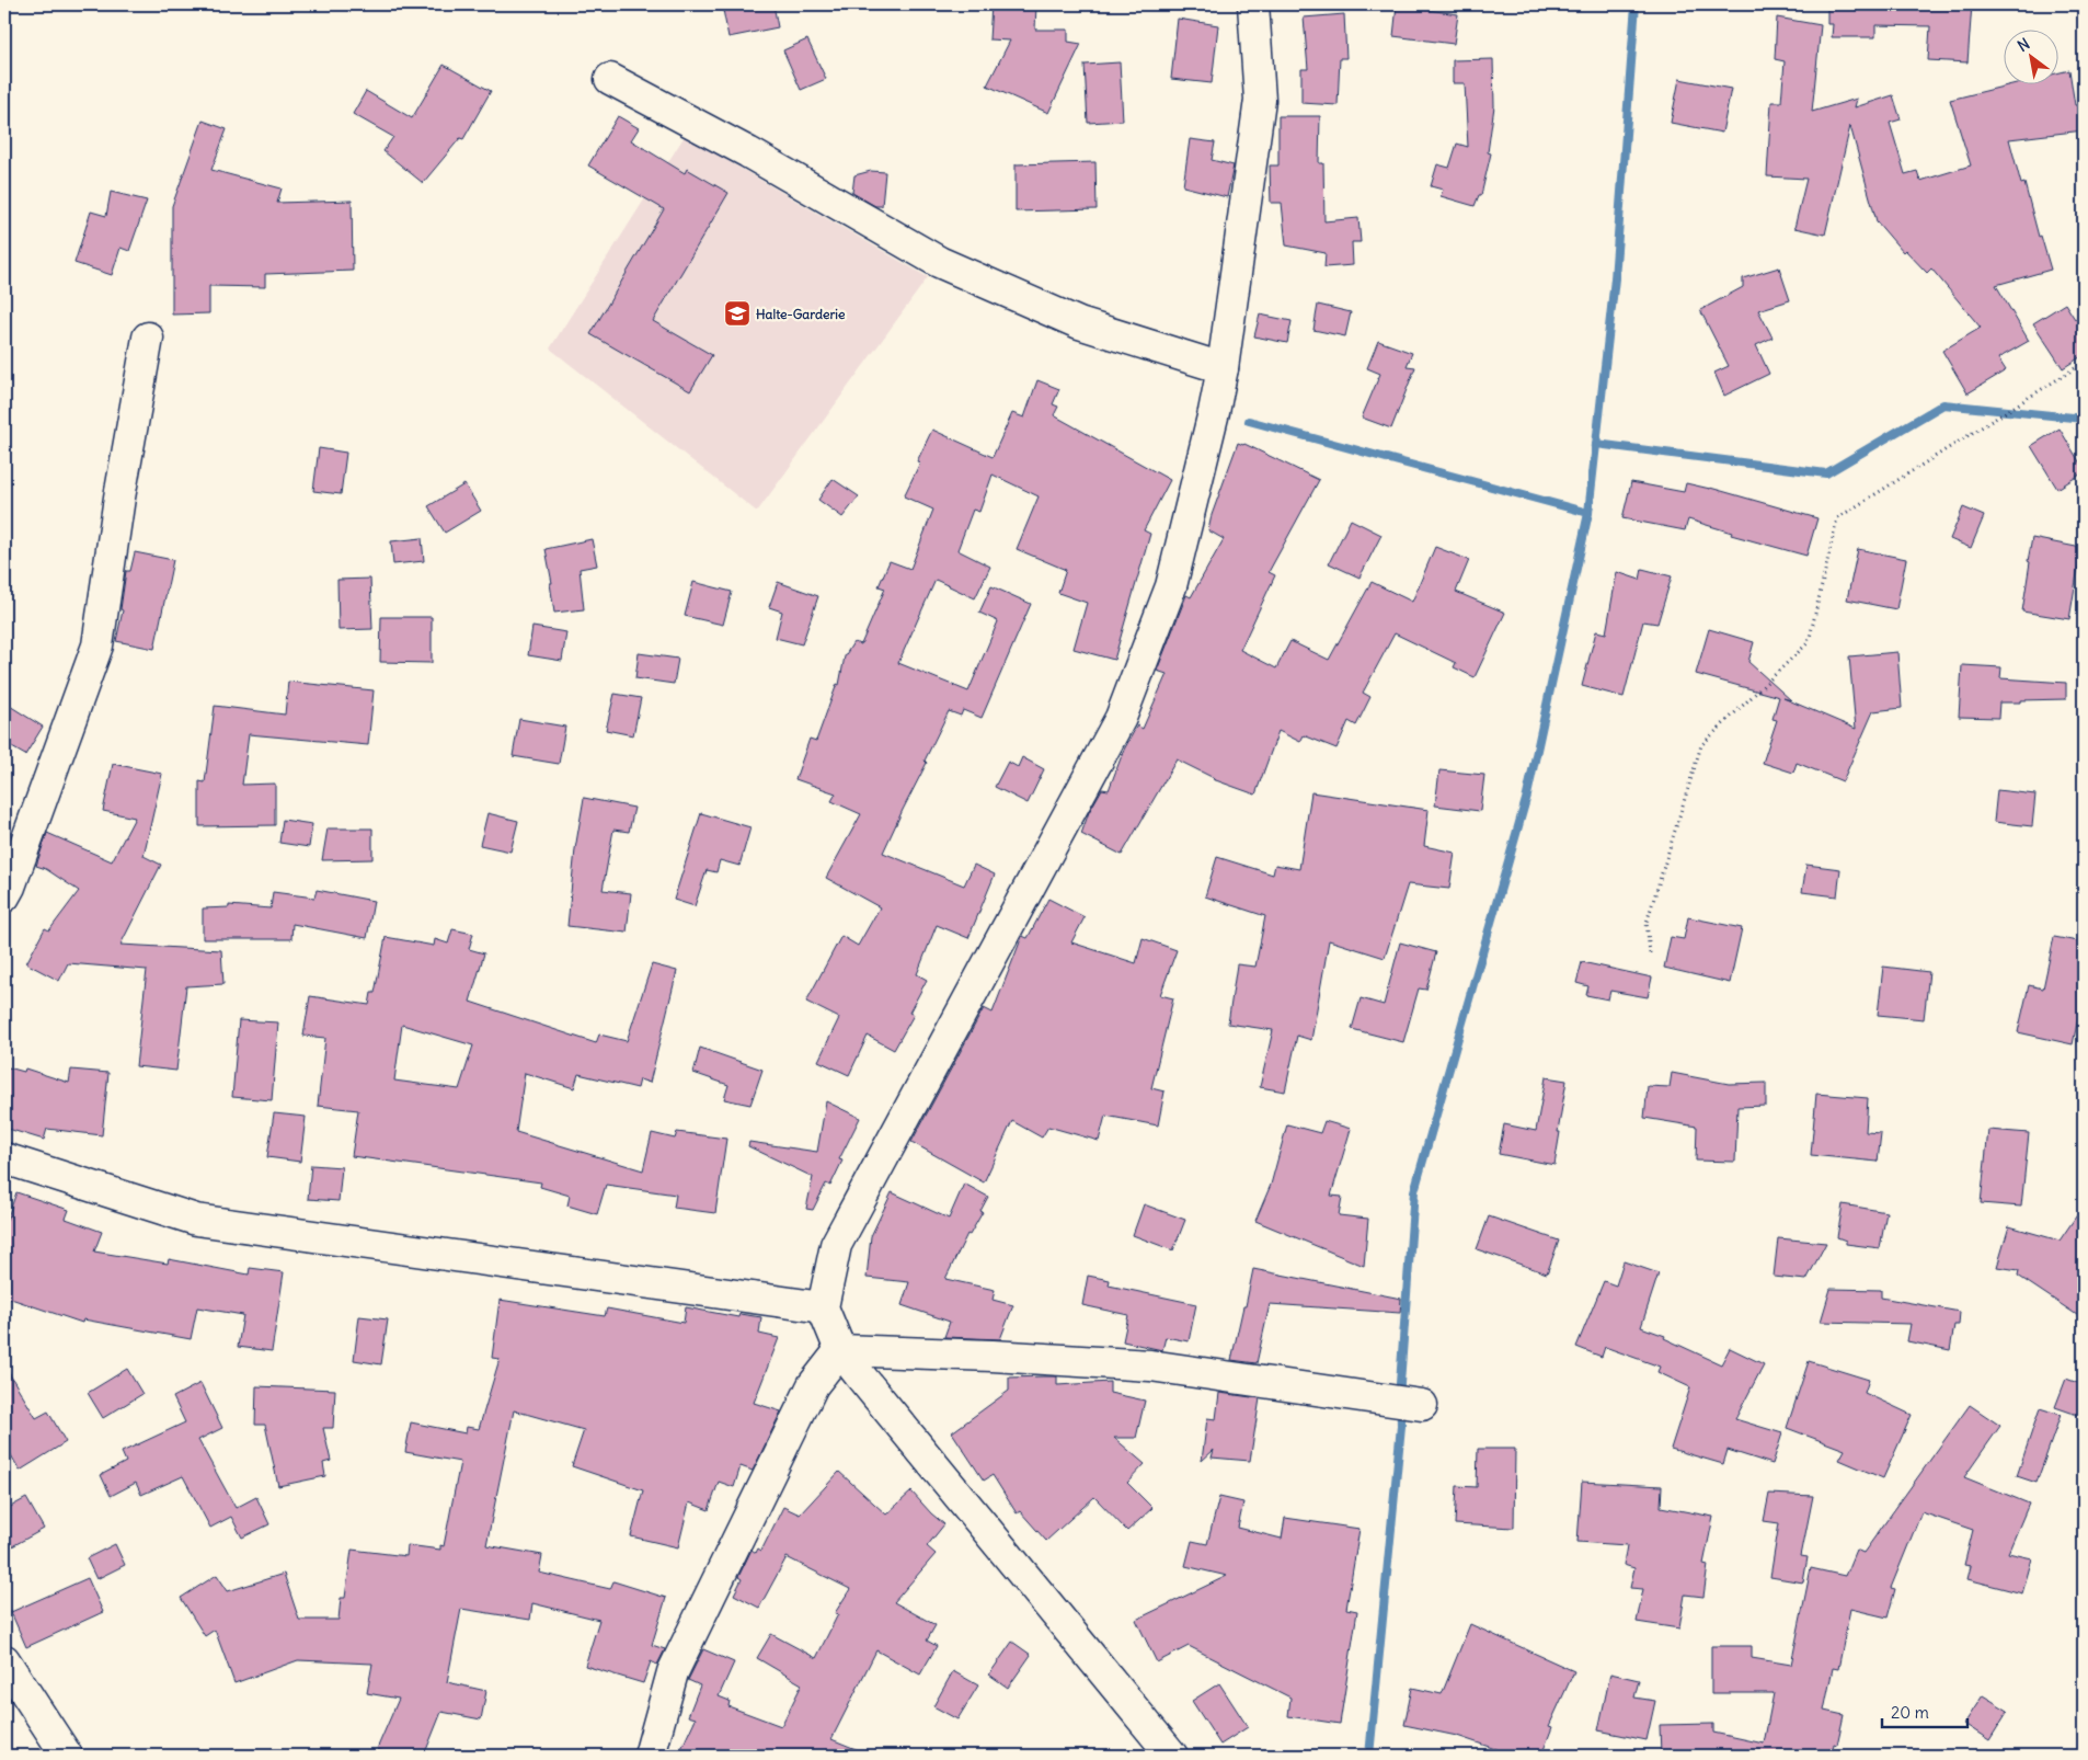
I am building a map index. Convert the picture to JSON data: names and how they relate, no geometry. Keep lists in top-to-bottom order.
{
  "places": {
    "school or university": ["Halte-Garderie"]
  },
  "scale_bar": "20 m",
  "north": "top left"
}
